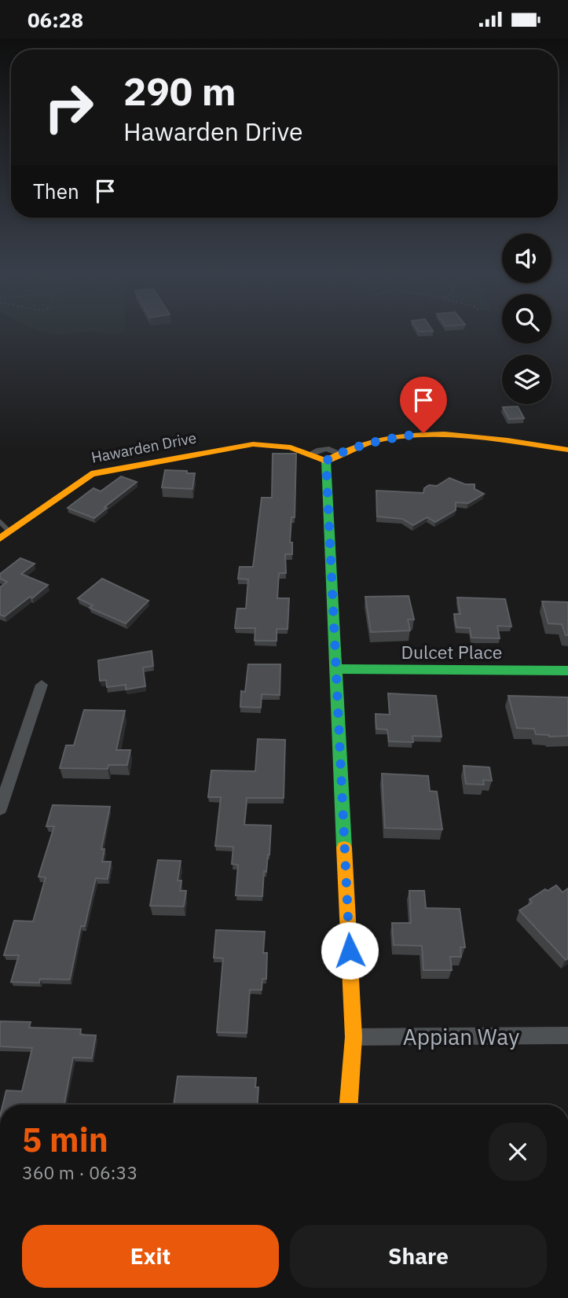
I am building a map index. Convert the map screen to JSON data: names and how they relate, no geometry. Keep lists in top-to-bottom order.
{
  "streets": {
    "street": ["Hawarden Drive", "Dulcet Place", "Appian Way"]
  },
  "page": {
    "status": "06:28",
    "turn": ["290 m", "Hawarden Drive"],
    "then": "Then",
    "heading": ["5 min", "360 m · 06:33"],
    "buttons": ["Exit", "Share"]
  }
}
